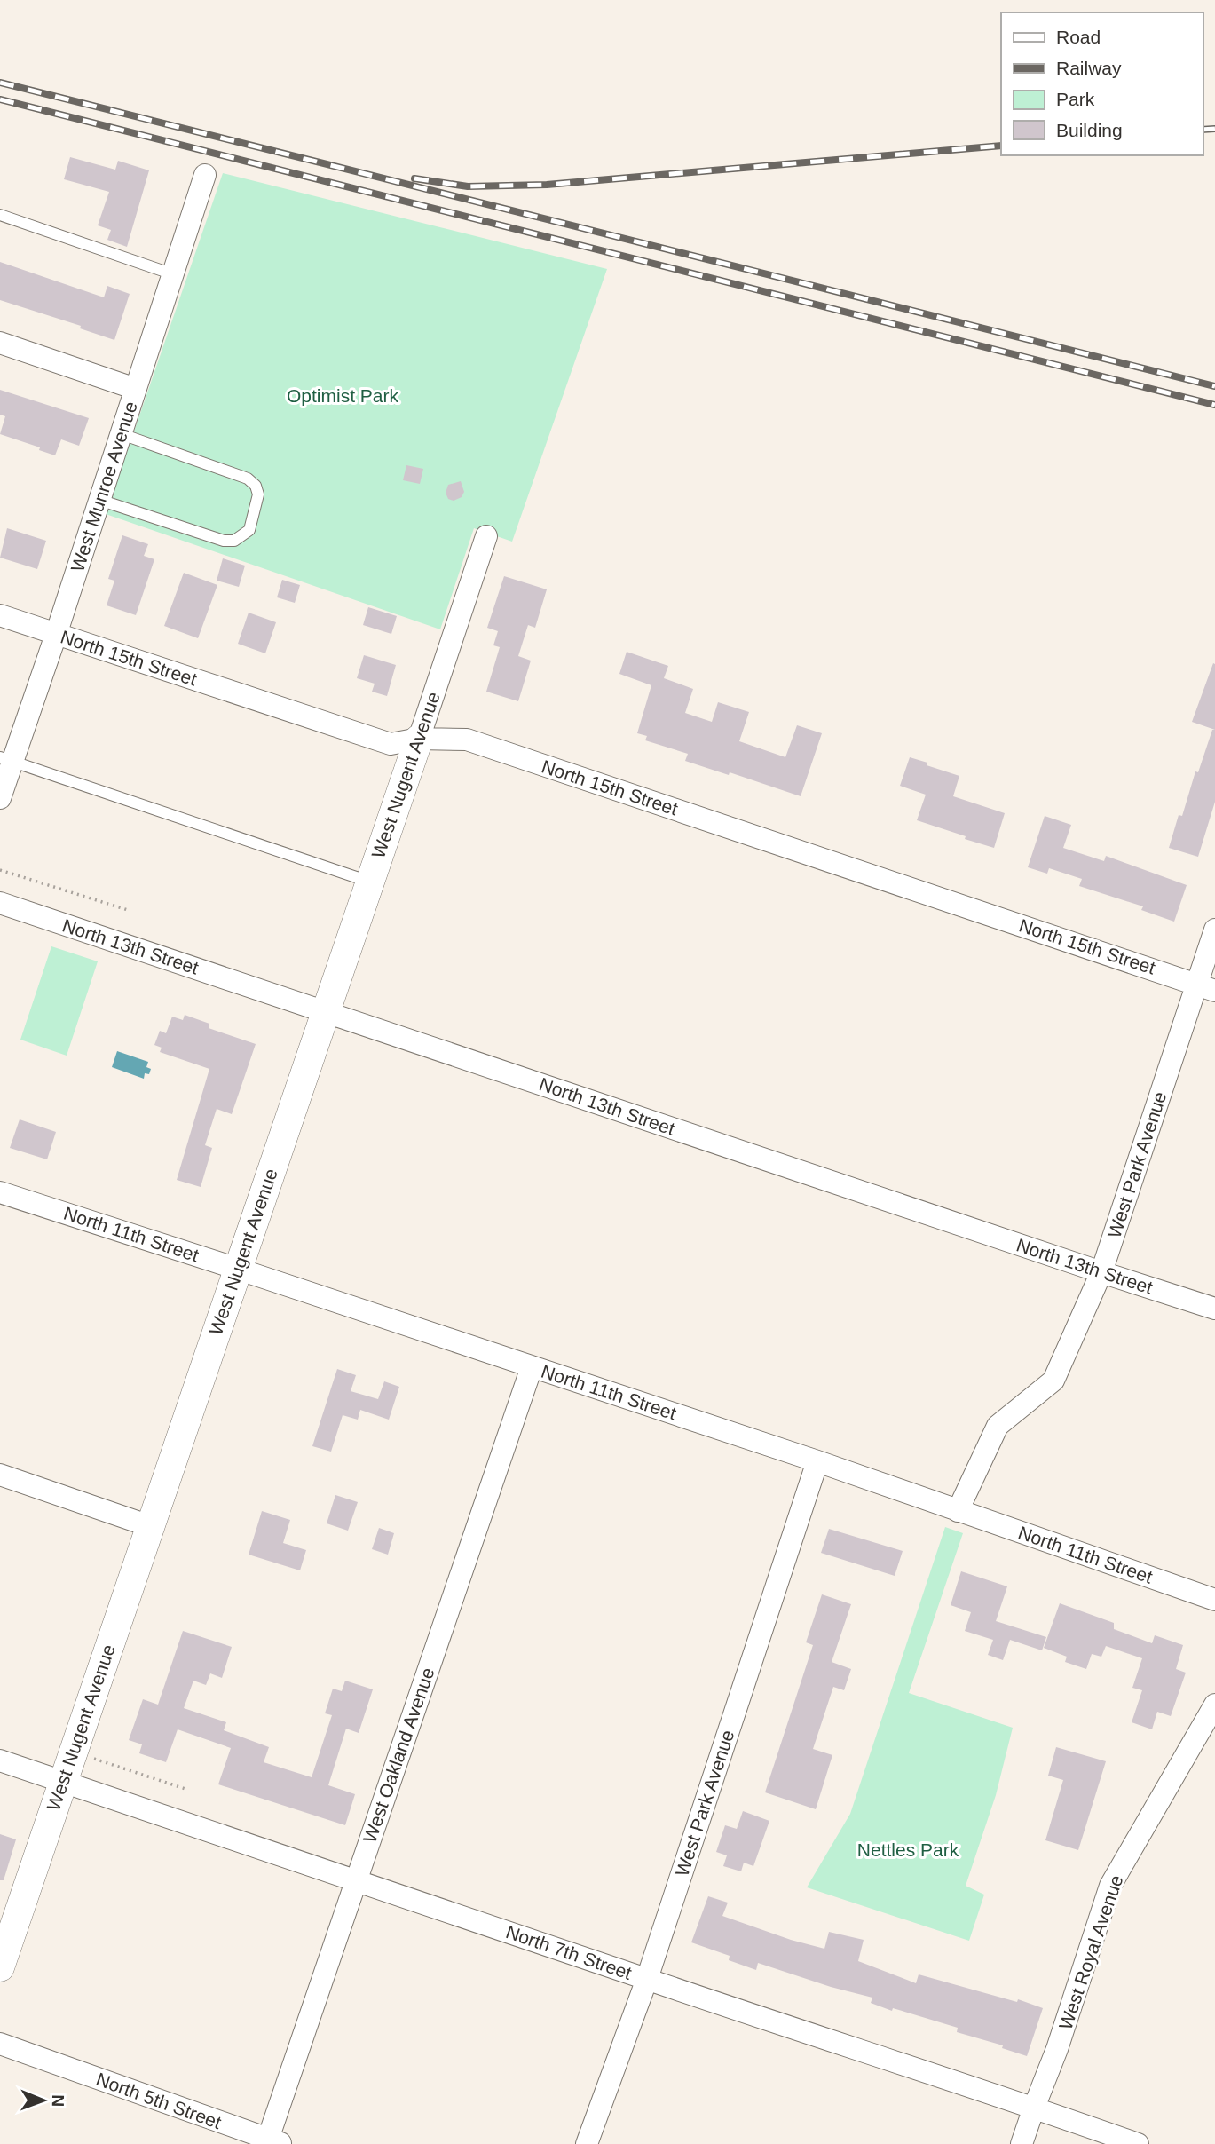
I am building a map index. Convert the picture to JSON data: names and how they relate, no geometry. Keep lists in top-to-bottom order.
{
  "streets": {
    "street": [
      "West Munroe Avenue",
      "North 15th Street",
      "West Nugent Avenue",
      "North 13th Street",
      "West Park Avenue",
      "North 11th Street",
      "West Oakland Avenue",
      "North 7th Street",
      "West Royal Avenue",
      "North 5th Street"
    ]
  },
  "crossings": [
    ["West Munroe Avenue", "North 15th Street"],
    ["North 15th Street", "West Nugent Avenue"],
    ["North 15th Street", "West Park Avenue"],
    ["West Nugent Avenue", "North 13th Street"],
    ["West Nugent Avenue", "North 11th Street"],
    ["West Nugent Avenue", "North 7th Street"],
    ["North 13th Street", "West Park Avenue"],
    ["West Park Avenue", "North 11th Street"],
    ["West Park Avenue", "North 7th Street"],
    ["North 11th Street", "West Oakland Avenue"],
    ["West Oakland Avenue", "North 7th Street"],
    ["West Oakland Avenue", "North 5th Street"],
    ["North 7th Street", "West Royal Avenue"]
  ],
  "parks": ["Optimist Park", "Nettles Park"],
  "legend": [
    "Road",
    "Railway",
    "Park",
    "Building"
  ],
  "north": "right"
}
